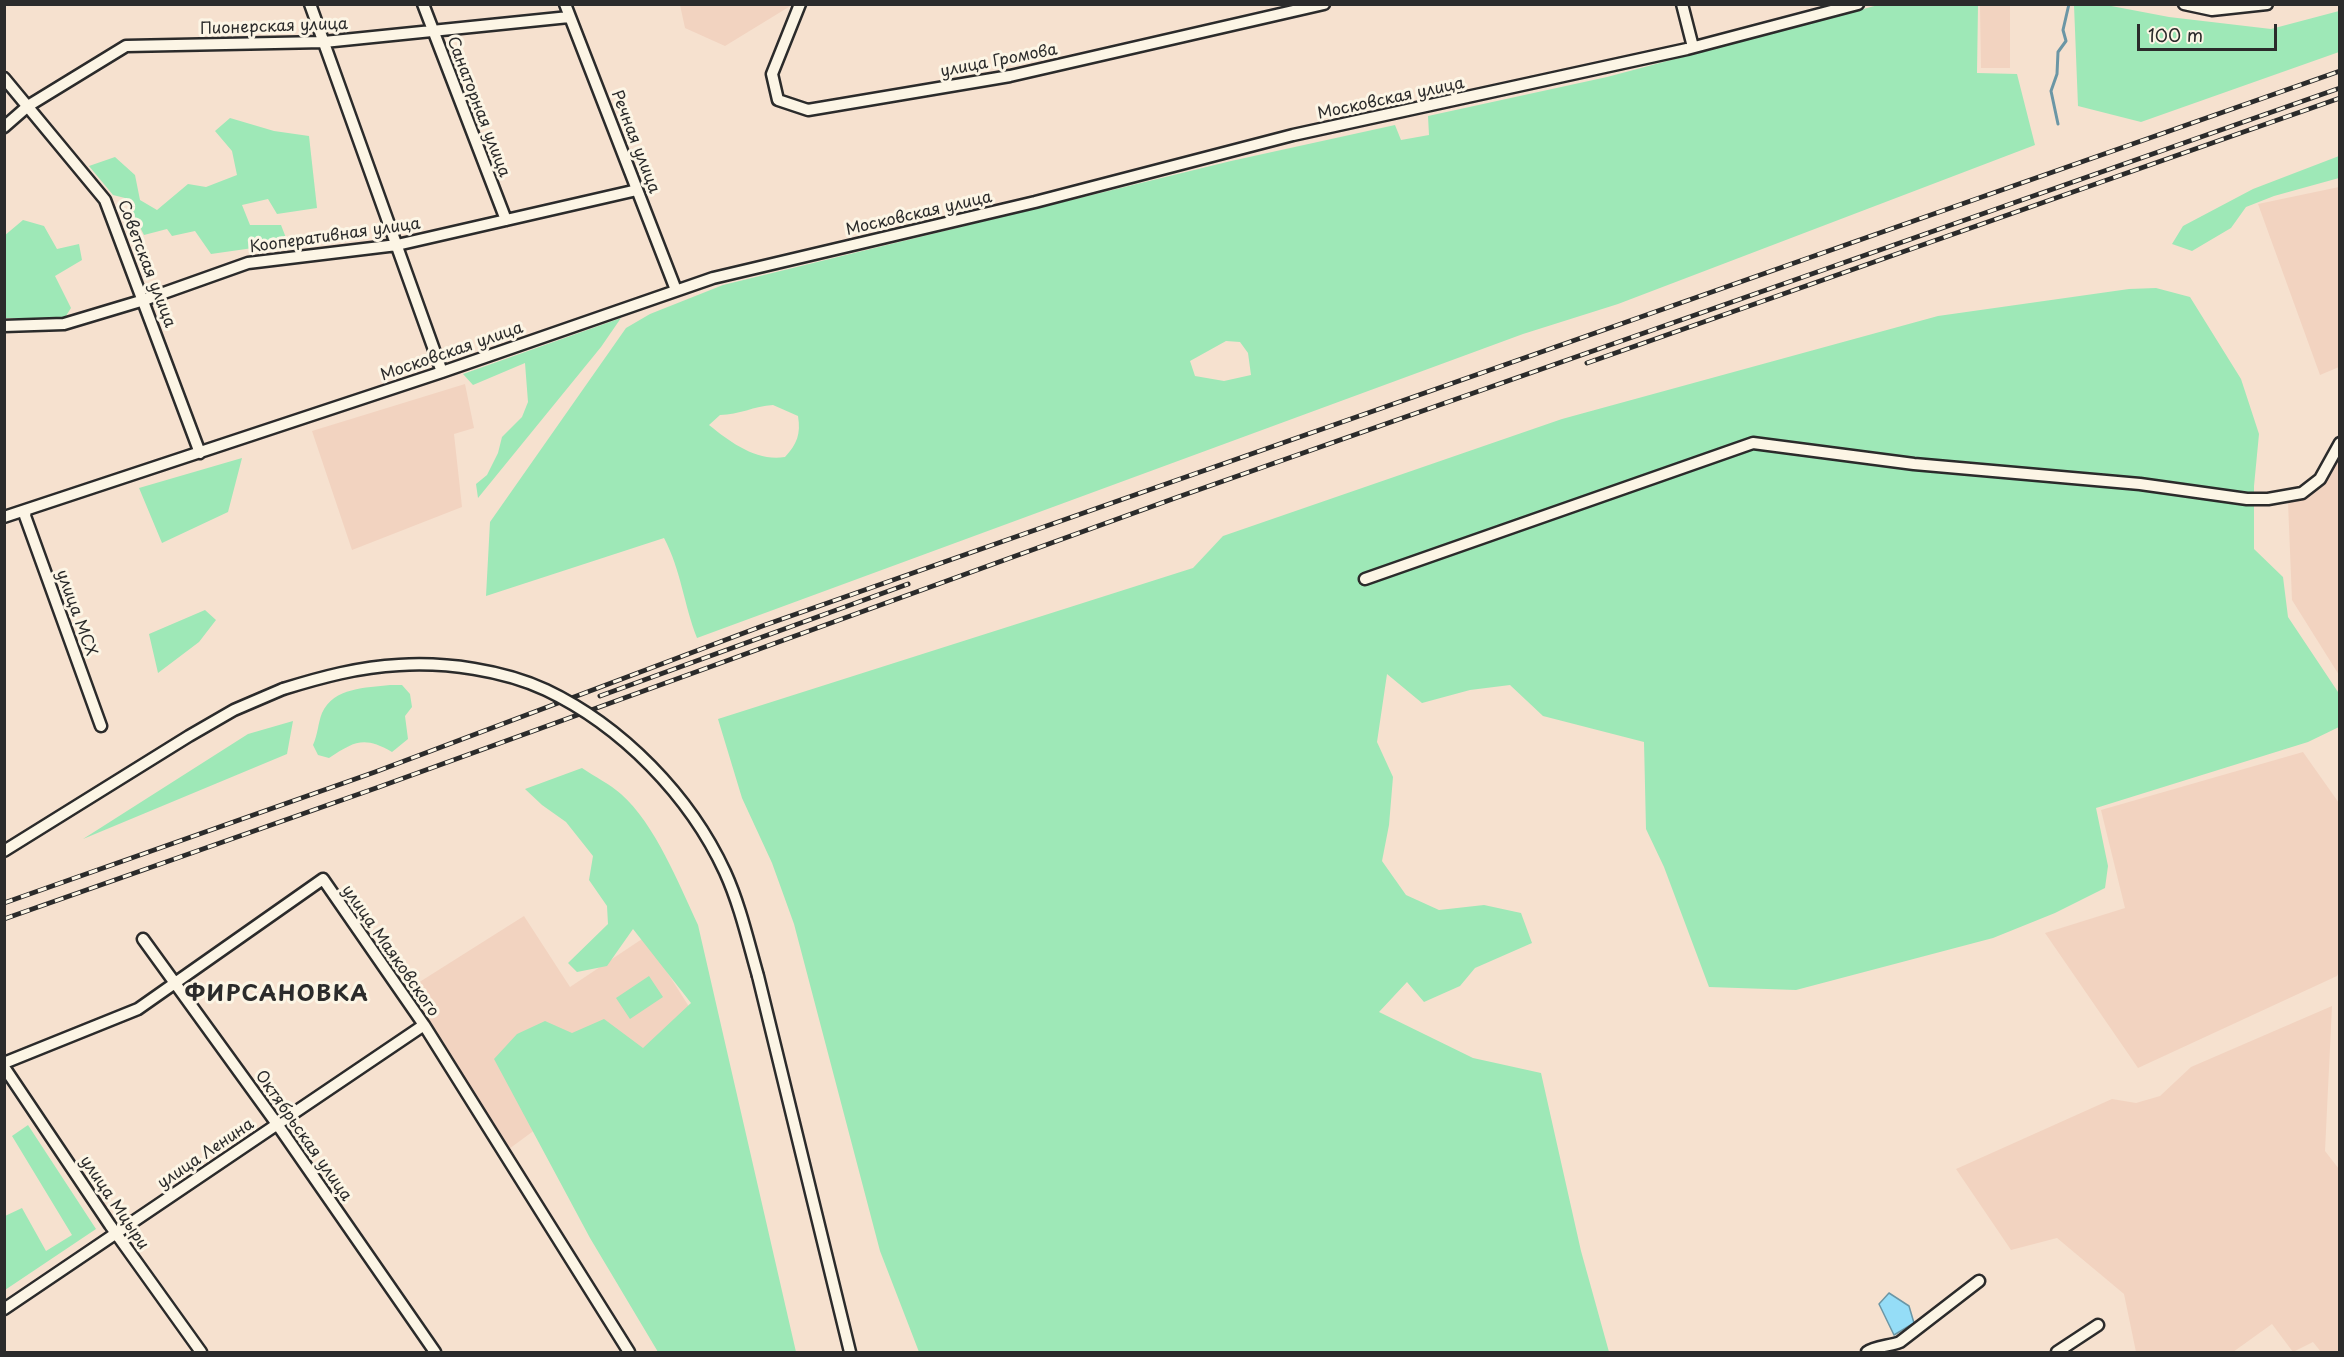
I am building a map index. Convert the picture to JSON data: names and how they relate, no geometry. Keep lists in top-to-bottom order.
{
  "streets": {
    "street": [
      "Пионерская улица",
      "улица Громова",
      "Московская улица",
      "Санаторная улица",
      "Речная улица",
      "Кооперативная улица",
      "Советская улица",
      "улица МСХ",
      "улица Маяковского",
      "Октябрьская улица",
      "улица Ленина",
      "улица Мцыри"
    ]
  },
  "crossings": [
    ["Пионерская улица", "Санаторная улица"],
    ["Пионерская улица", "Речная улица"],
    ["Пионерская улица", "Советская улица"],
    ["Московская улица", "Речная улица"],
    ["Московская улица", "Советская улица"],
    ["Московская улица", "улица МСХ"],
    ["Санаторная улица", "Кооперативная улица"],
    ["Речная улица", "Кооперативная улица"],
    ["Кооперативная улица", "Советская улица"],
    ["улица Маяковского", "Октябрьская улица"],
    ["улица Маяковского", "улица Ленина"],
    ["улица Маяковского", "улица Мцыри"],
    ["Октябрьская улица", "улица Ленина"],
    ["улица Ленина", "улица Мцыри"]
  ],
  "districts": ["ФИРСАНОВКА"],
  "scale_bar": "100 m"
}
